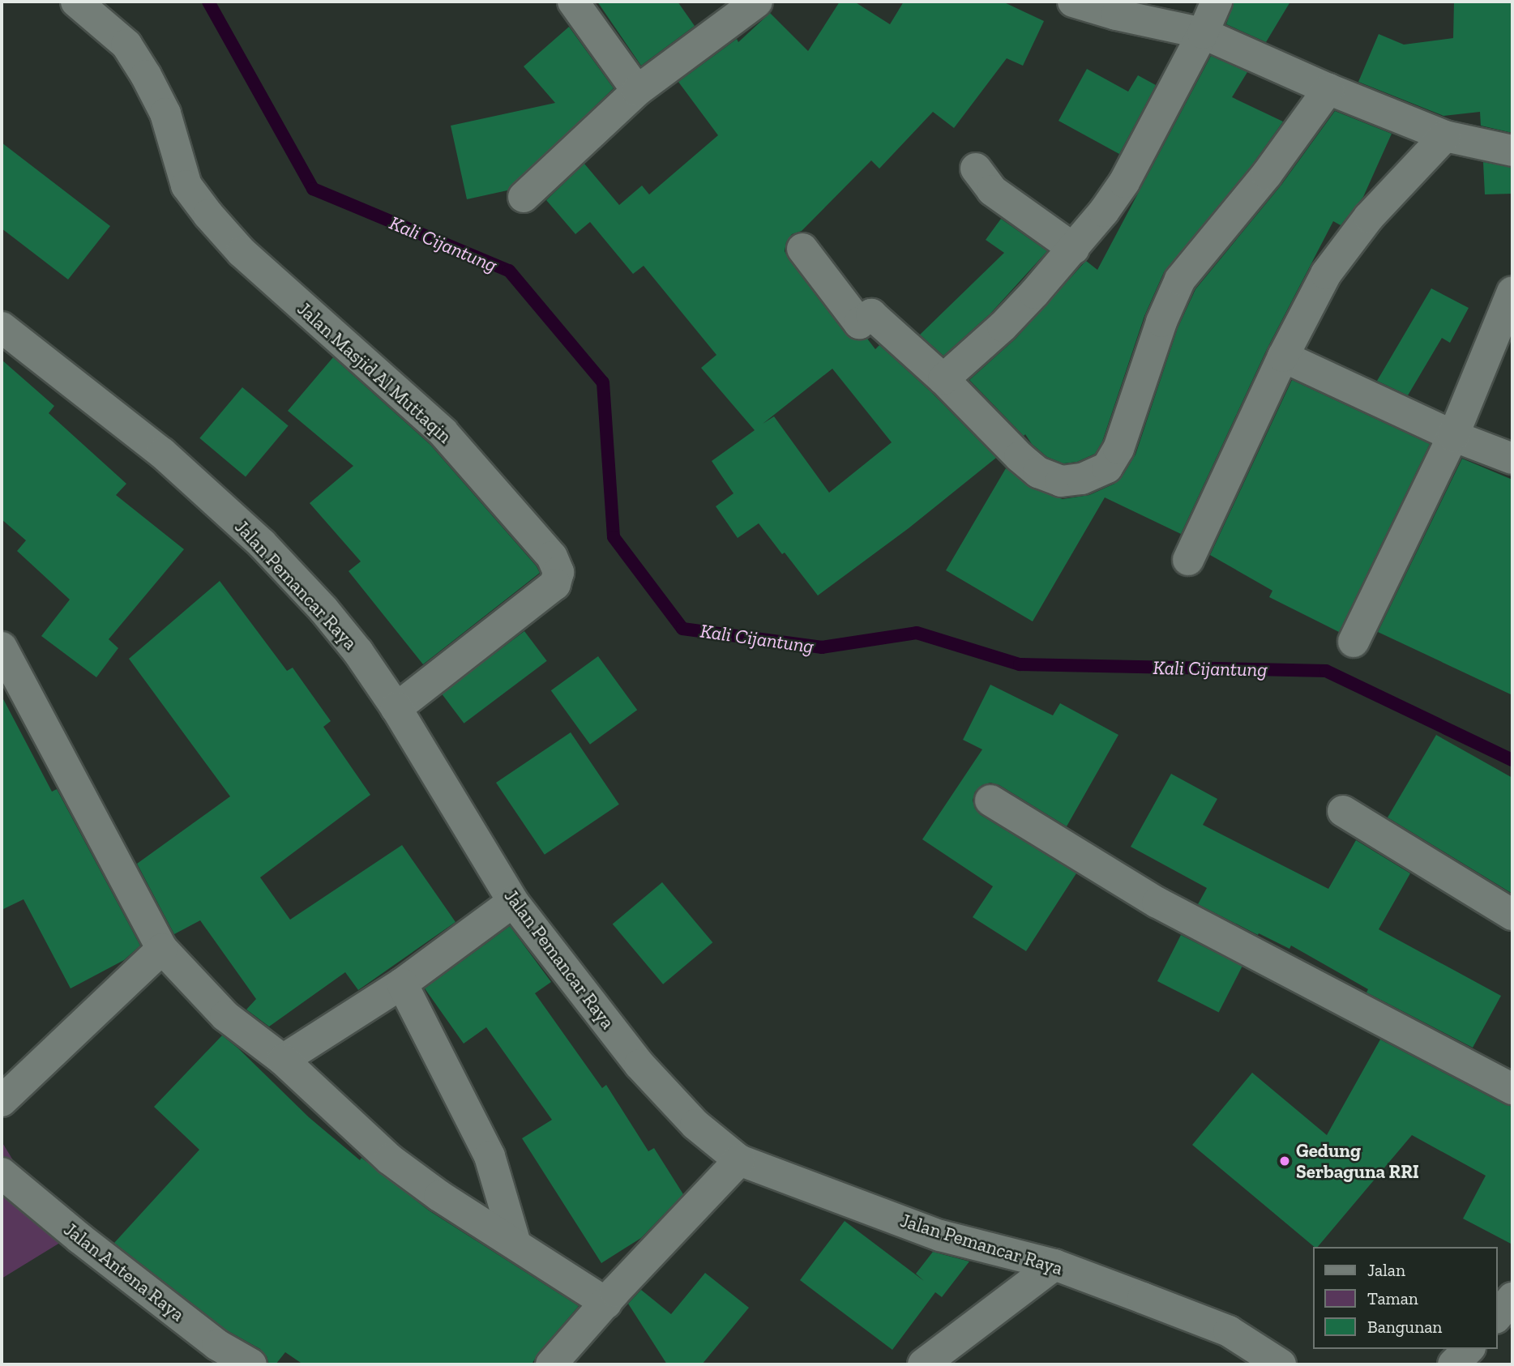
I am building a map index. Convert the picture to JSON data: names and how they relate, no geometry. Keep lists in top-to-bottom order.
{
  "streets": {
    "street": ["Jalan Masjid Al Muttaqin", "Jalan Pemancar Raya", "Jalan Antena Raya"]
  },
  "crossings": [
    ["Jalan Masjid Al Muttaqin", "Jalan Pemancar Raya"]
  ],
  "water": ["Kali Cijantung"],
  "places": ["Gedung Serbaguna RRI"],
  "legend": ["Jalan", "Taman", "Bangunan"]
}
